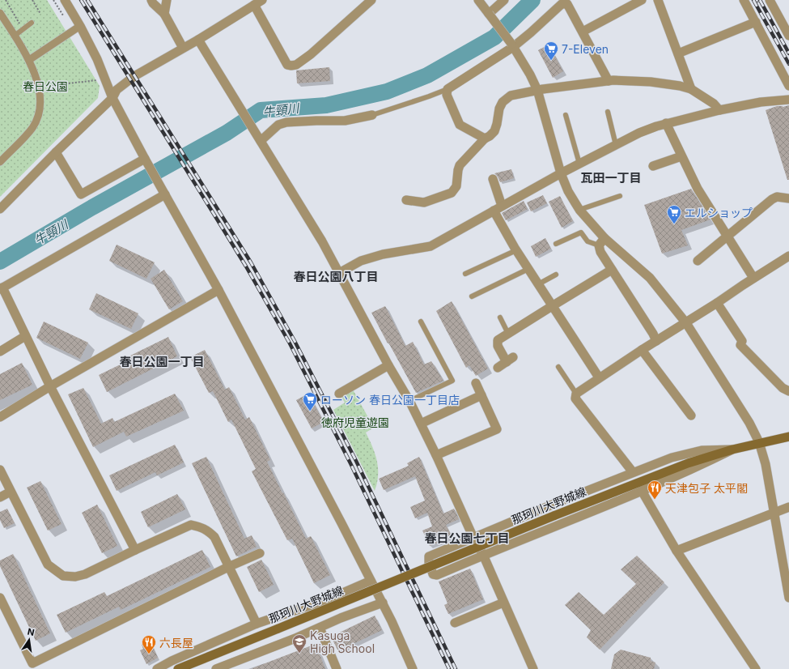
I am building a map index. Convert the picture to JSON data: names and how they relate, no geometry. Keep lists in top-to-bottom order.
{
  "streets": {
    "main road": ["那珂川大野城線"]
  },
  "districts": [
    "瓦田一丁目",
    "春日公園八丁目",
    "春日公園一丁目",
    "春日公園七丁目"
  ],
  "water": ["牛頸川"],
  "parks": ["春日公園", "徳府児童遊園"],
  "places": {
    "supermarket": ["7-Eleven", "エルショップ", "ローソン 春日公園一丁目店"],
    "restaurant": ["天津包子 太平閣", "六長屋"],
    "school or university": ["Kasuga High School"]
  },
  "north": "top"
}
